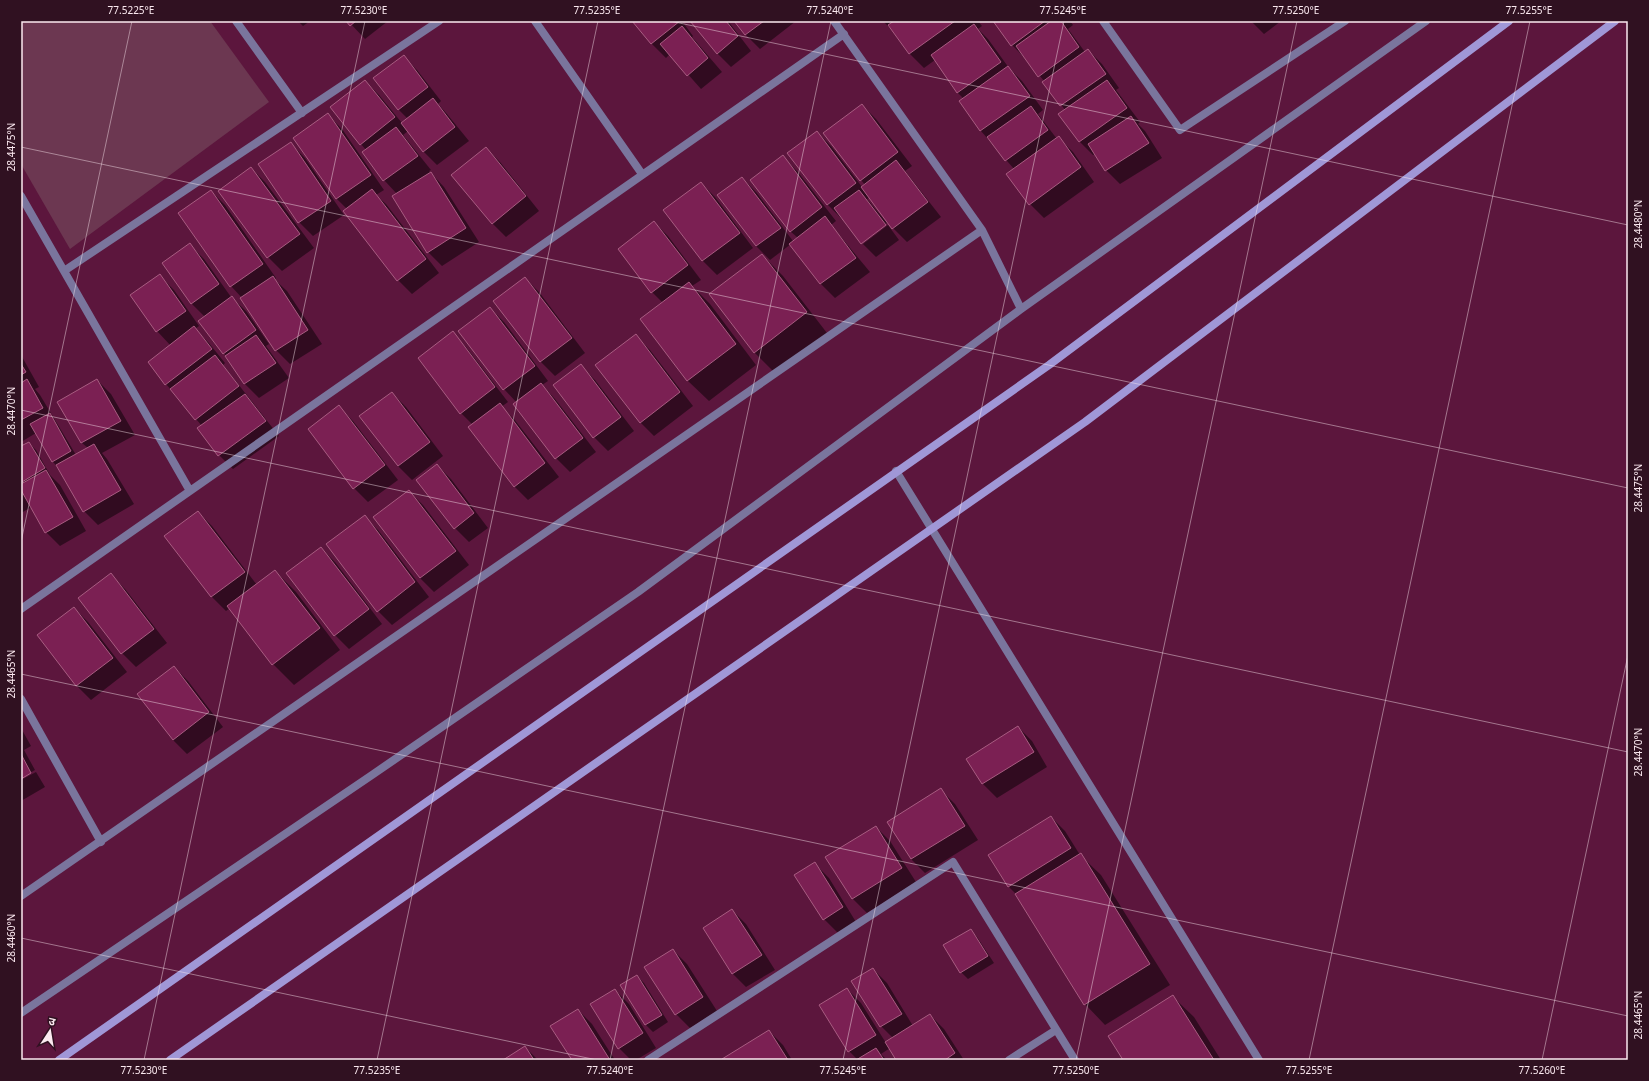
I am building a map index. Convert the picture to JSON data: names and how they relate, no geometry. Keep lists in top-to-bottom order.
{
  "north": "top",
  "coordinates": [
    "77.5225°E",
    "77.5230°E",
    "77.5235°E",
    "77.5240°E",
    "77.5245°E",
    "77.5250°E",
    "77.5255°E",
    "28.4475°N",
    "28.4480°N",
    "28.4470°N",
    "28.4465°N",
    "28.4460°N",
    "77.5260°E"
  ]
}
